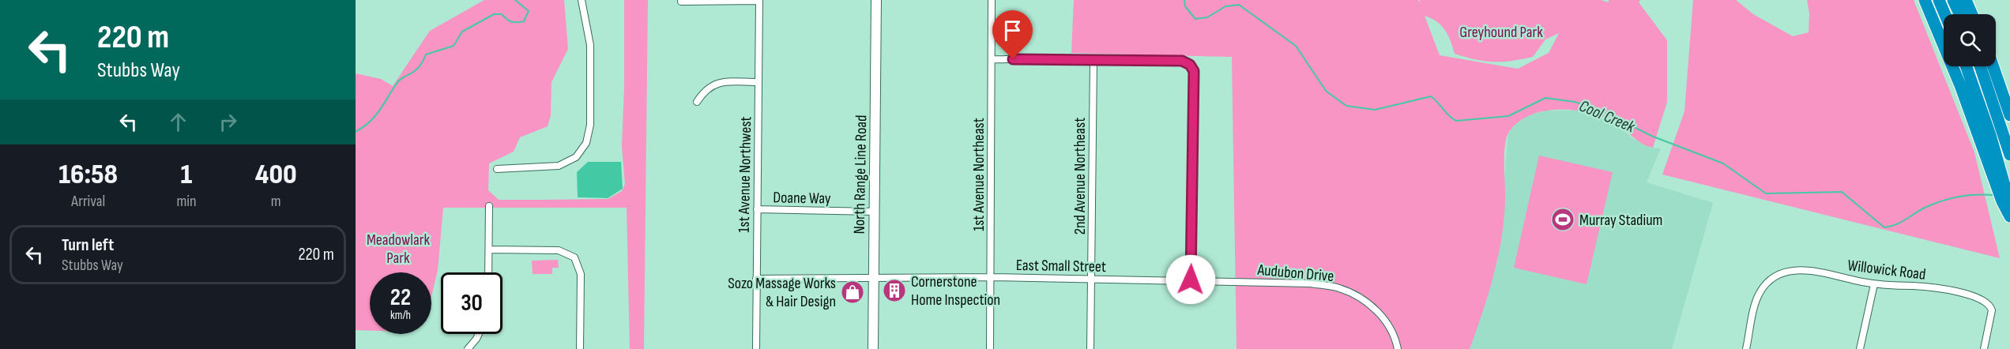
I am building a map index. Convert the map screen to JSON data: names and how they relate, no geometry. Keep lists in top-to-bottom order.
{
  "streets": {
    "main road": ["North Range Line Road"],
    "street": [
      "1st Avenue Northwest",
      "1st Avenue Northeast",
      "2nd Avenue Northeast",
      "Doane Way",
      "East Small Street",
      "Willowick Road",
      "Audubon Drive"
    ]
  },
  "crossings": [
    ["1st Avenue Northwest", "Doane Way"],
    ["1st Avenue Northwest", "East Small Street"],
    ["North Range Line Road", "Doane Way"],
    ["North Range Line Road", "East Small Street"],
    ["1st Avenue Northeast", "East Small Street"],
    ["2nd Avenue Northeast", "East Small Street"],
    ["East Small Street", "Audubon Drive"]
  ],
  "water": ["Cool Creek"],
  "parks": ["Greyhound Park", "Meadowlark Park"],
  "places": {
    "sports": ["Murray Stadium"],
    "building": ["Cornerstone Home Inspection"],
    "shop": ["Sozo Massage Works & Hair Design"]
  },
  "page": {
    "turn": ["220 m", "Stubbs Way"],
    "eta": [
      "16:58",
      "Arrival",
      "1",
      "min",
      "400",
      "m"
    ],
    "list": [
      {
        "name": "Turn left",
        "note": "Stubbs Way",
        "value": "220 m"
      }
    ],
    "speed": "22 km/h",
    "limit": "30"
  }
}
